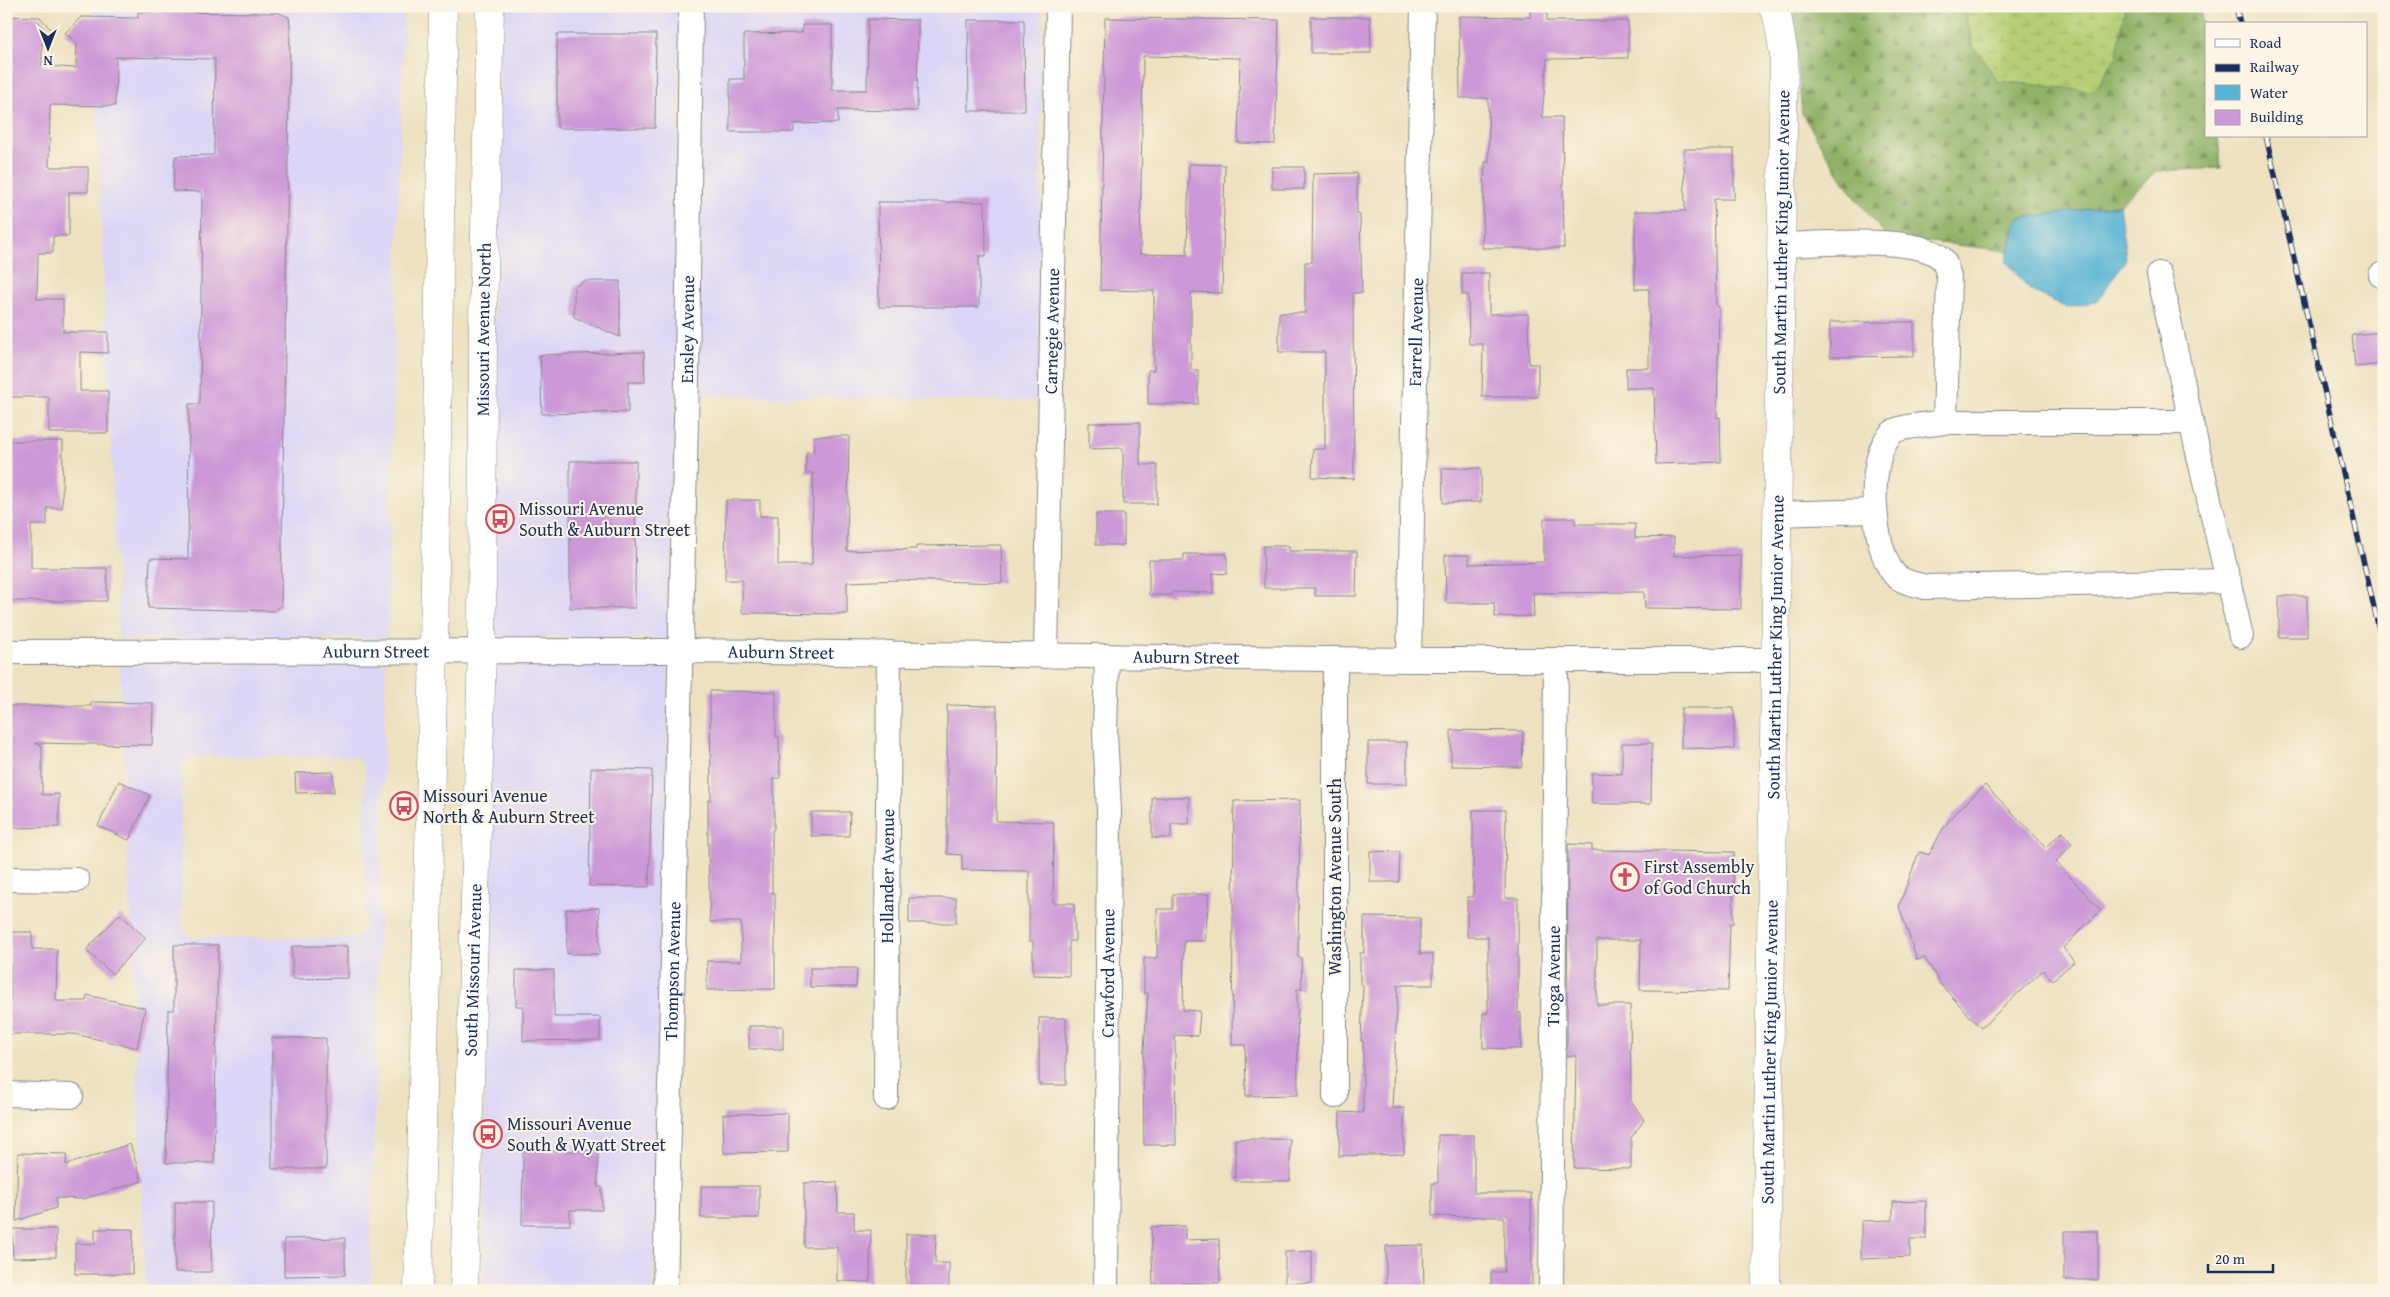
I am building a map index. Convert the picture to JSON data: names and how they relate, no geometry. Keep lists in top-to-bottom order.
{
  "streets": {
    "main road": ["South Martin Luther King Junior Avenue", "Missouri Avenue North", "South Missouri Avenue"],
    "street": [
      "Ensley Avenue",
      "Carnegie Avenue",
      "Farrell Avenue",
      "Auburn Street",
      "Hollander Avenue",
      "Washington Avenue South",
      "Thompson Avenue",
      "Crawford Avenue",
      "Tioga Avenue"
    ]
  },
  "crossings": [
    ["South Martin Luther King Junior Avenue", "Auburn Street"],
    ["Missouri Avenue North", "Auburn Street"],
    ["Missouri Avenue North", "South Missouri Avenue"],
    ["Ensley Avenue", "Auburn Street"],
    ["Ensley Avenue", "Thompson Avenue"],
    ["Carnegie Avenue", "Auburn Street"],
    ["Farrell Avenue", "Auburn Street"],
    ["Auburn Street", "Hollander Avenue"],
    ["Auburn Street", "Washington Avenue South"],
    ["Auburn Street", "South Missouri Avenue"],
    ["Auburn Street", "Thompson Avenue"],
    ["Auburn Street", "Crawford Avenue"],
    ["Auburn Street", "Tioga Avenue"]
  ],
  "places": {
    "bus stop": ["Missouri Avenue South & Auburn Street", "Missouri Avenue North & Auburn Street", "Missouri Avenue South & Wyatt Street"],
    "church": ["First Assembly of God Church"]
  },
  "legend": [
    "Road",
    "Railway",
    "Water",
    "Building"
  ],
  "scale_bar": "20 m",
  "north": "bottom"
}
